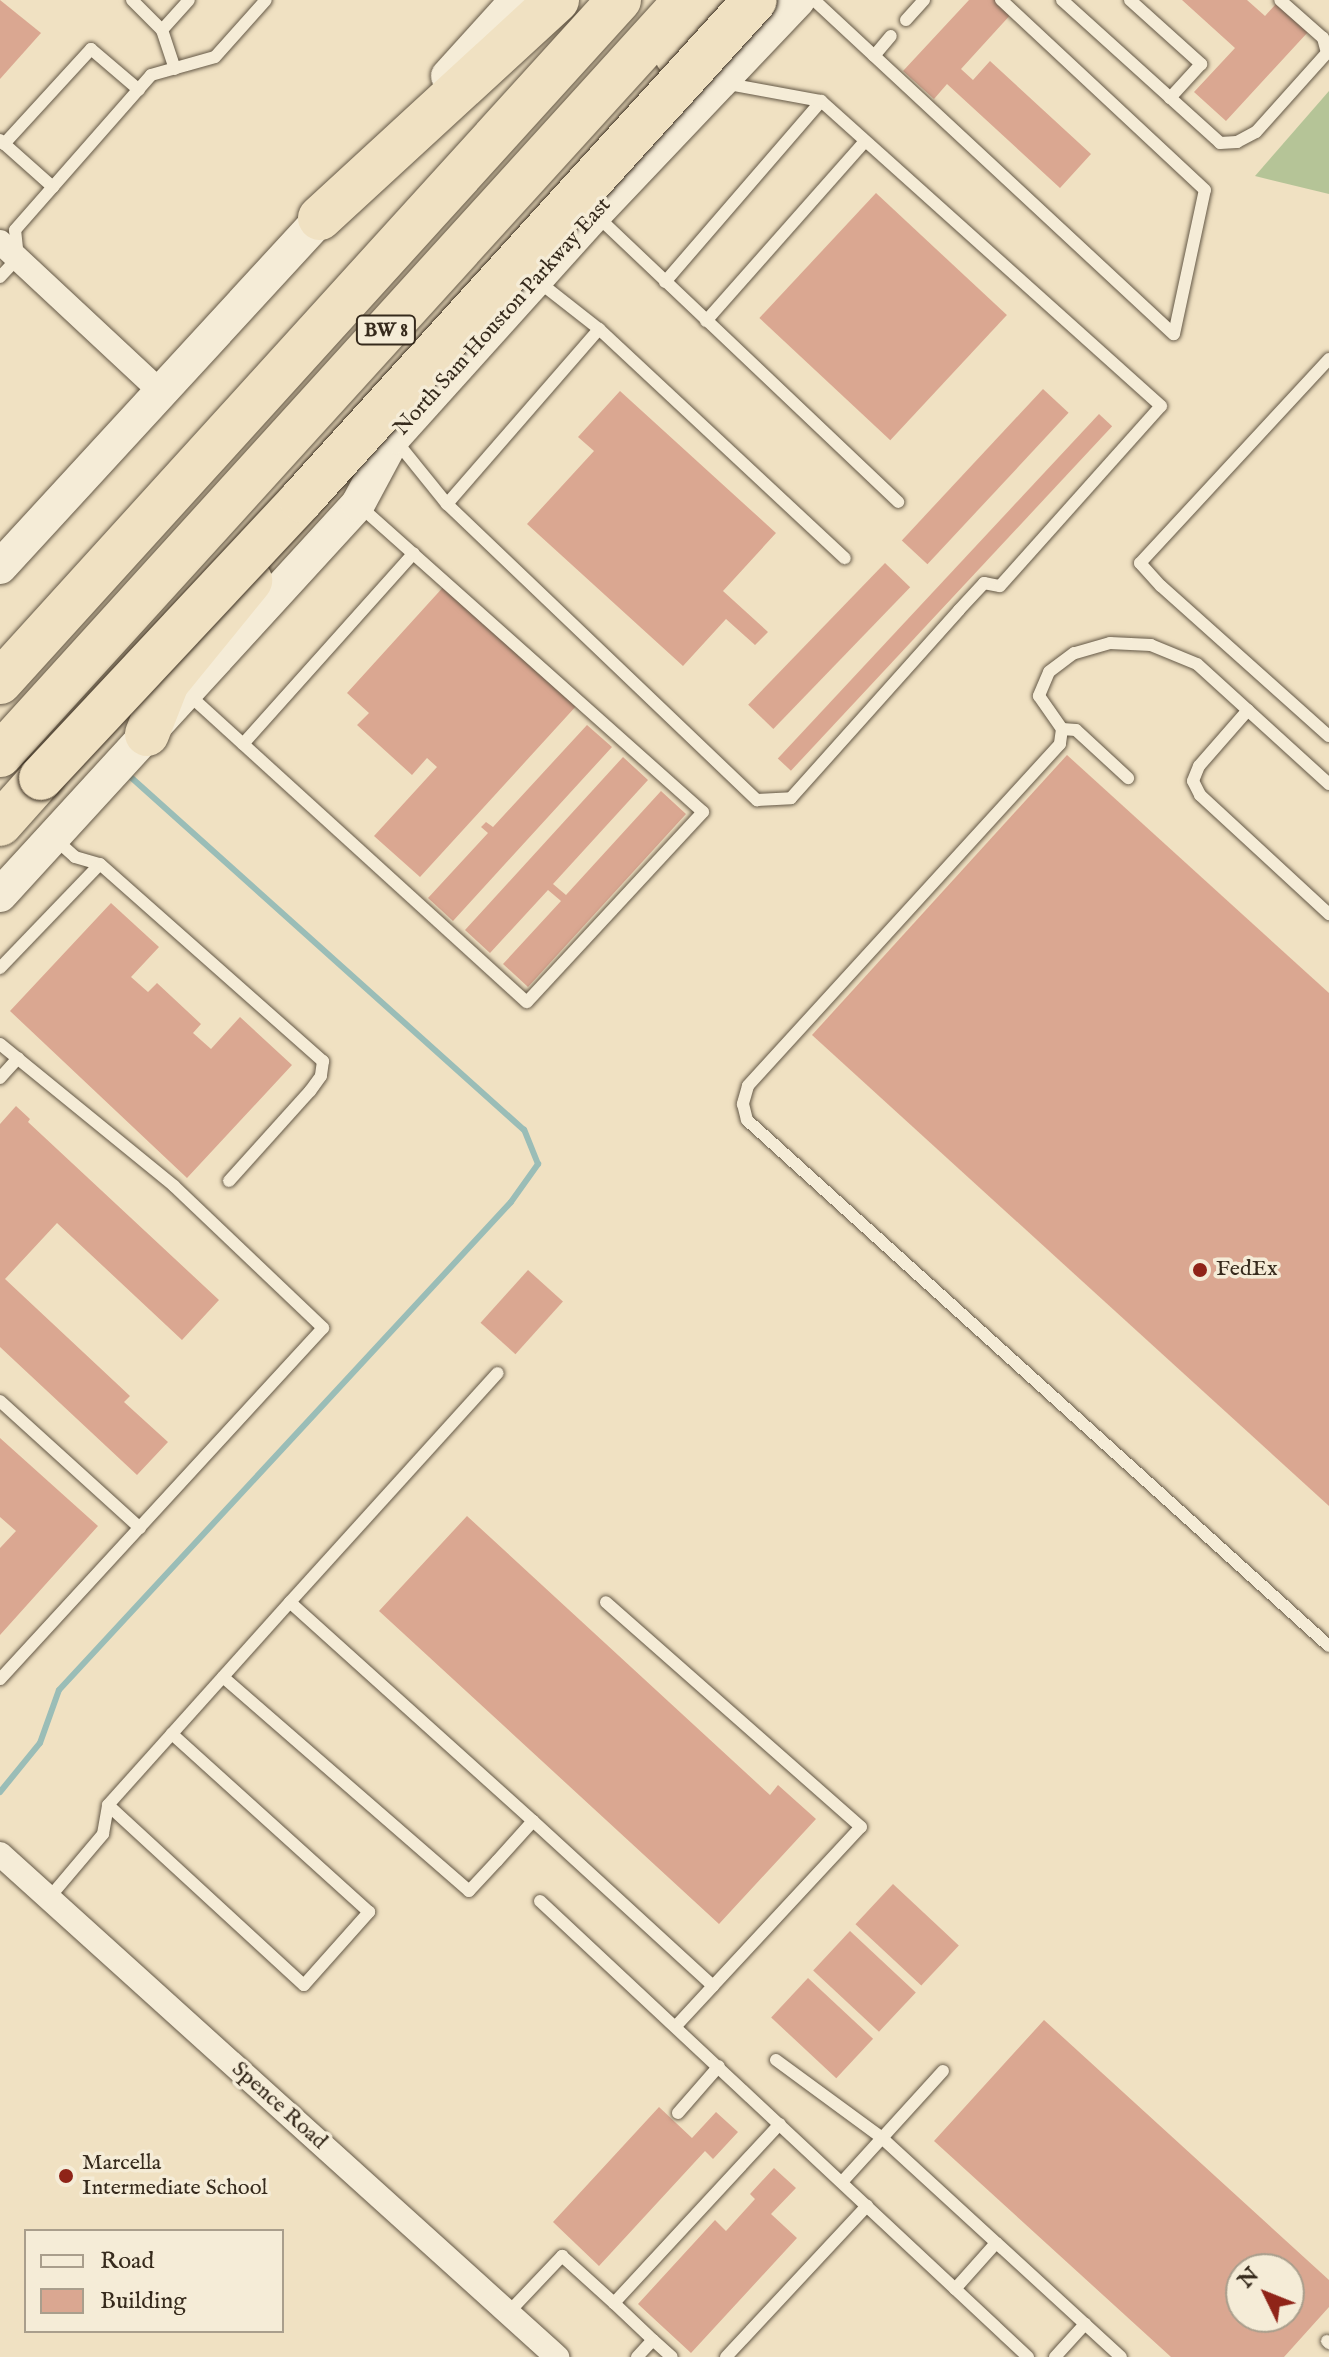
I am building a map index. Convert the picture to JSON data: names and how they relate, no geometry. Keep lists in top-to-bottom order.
{
  "streets": {
    "highway": ["BW 8"],
    "main road": ["North Sam Houston Parkway East"],
    "street": ["Spence Road"]
  },
  "places": ["FedEx", "Marcella Intermediate School"],
  "legend": ["Road", "Building"],
  "north": "top left"
}
